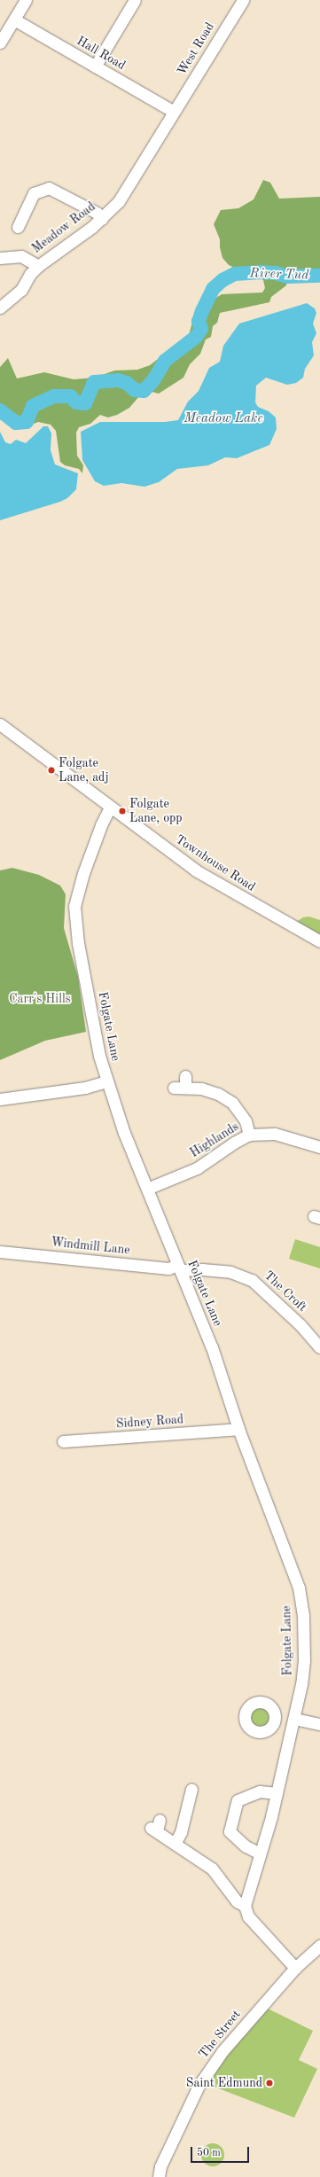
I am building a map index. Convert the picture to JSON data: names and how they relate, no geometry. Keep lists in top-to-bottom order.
{
  "streets": {
    "street": [
      "West Road",
      "Hall Road",
      "Meadow Road",
      "Townhouse Road",
      "Folgate Lane",
      "Highlands",
      "Windmill Lane",
      "The Croft",
      "Sidney Road",
      "The Street"
    ]
  },
  "crossings": [
    ["West Road", "Hall Road"],
    ["West Road", "Meadow Road"],
    ["Hall Road", "Meadow Road"],
    ["Townhouse Road", "Folgate Lane"],
    ["Folgate Lane", "Highlands"],
    ["Folgate Lane", "Windmill Lane"],
    ["Folgate Lane", "The Croft"],
    ["Folgate Lane", "Sidney Road"],
    ["Windmill Lane", "The Croft"]
  ],
  "water": ["River Tud", "Meadow Lake"],
  "parks": ["Carr's Hills"],
  "places": ["Folgate Lane, adj", "Folgate Lane, opp", "Saint Edmund"],
  "scale_bar": "50 m"
}
